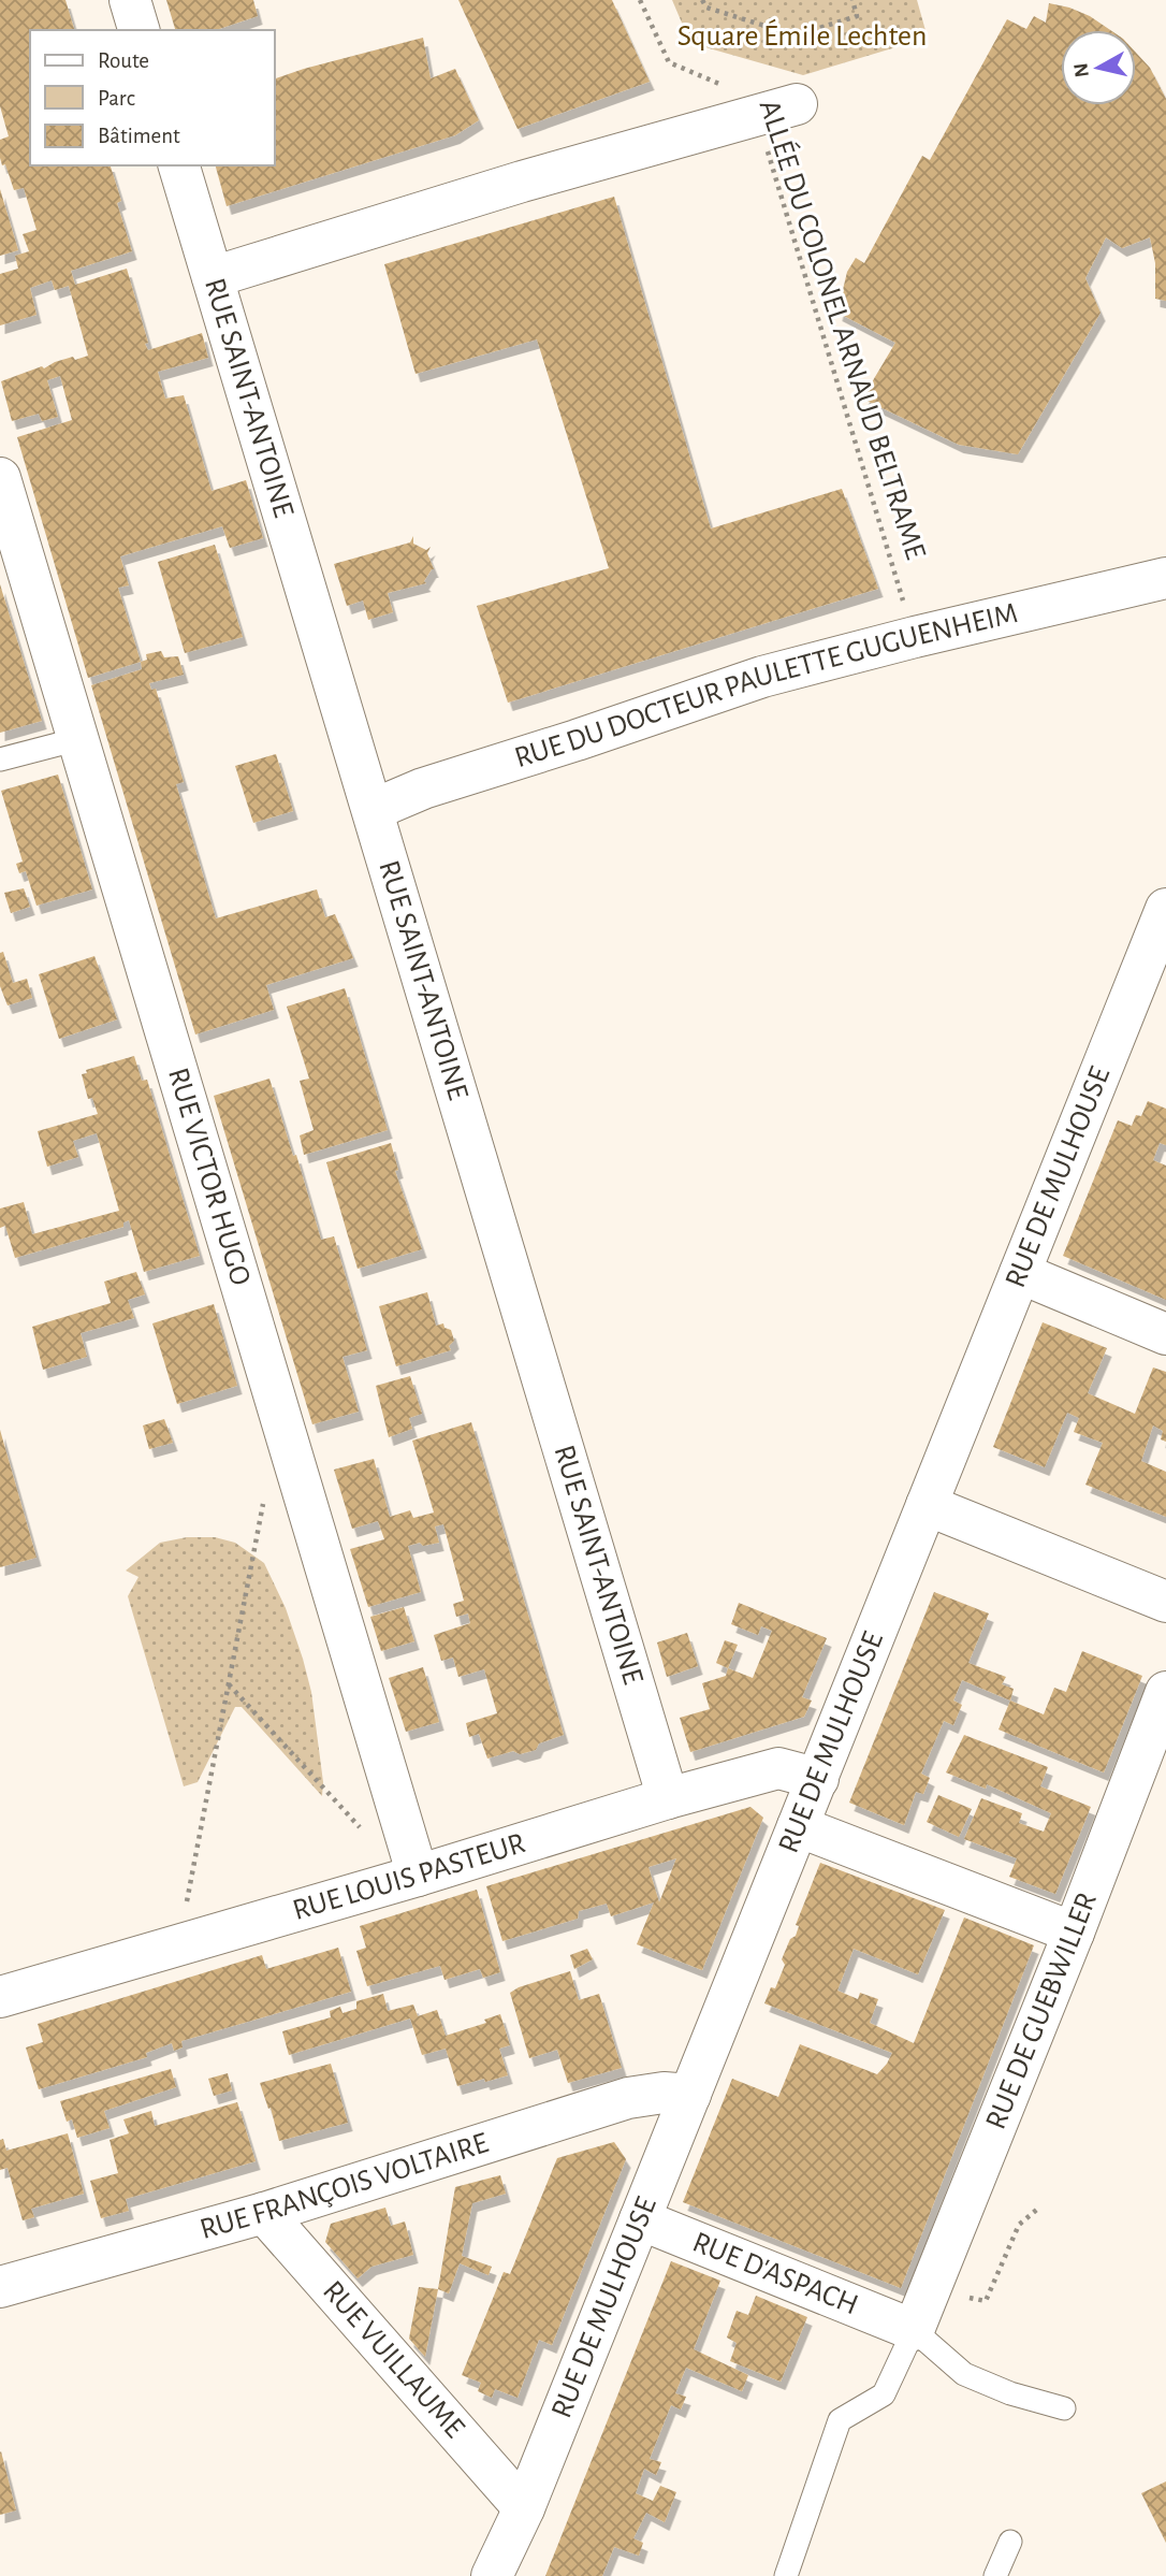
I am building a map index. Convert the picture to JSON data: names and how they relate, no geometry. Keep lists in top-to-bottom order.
{
  "streets": {
    "street": [
      "RUE SAINT-ANTOINE",
      "RUE DU DOCTEUR PAULETTE GUGUENHEIM",
      "RUE VICTOR HUGO",
      "RUE DE MULHOUSE",
      "RUE LOUIS PASTEUR",
      "RUE DE GUEBWILLER",
      "RUE FRANÇOIS VOLTAIRE",
      "RUE D'ASPACH",
      "RUE VUILLAUME"
    ],
    "path": ["ALLÉE DU COLONEL ARNAUD BELTRAME"]
  },
  "crossings": [
    ["ALLÉE DU COLONEL ARNAUD BELTRAME", "RUE DU DOCTEUR PAULETTE GUGUENHEIM"],
    ["RUE SAINT-ANTOINE", "RUE DU DOCTEUR PAULETTE GUGUENHEIM"],
    ["RUE SAINT-ANTOINE", "RUE LOUIS PASTEUR"],
    ["RUE VICTOR HUGO", "RUE LOUIS PASTEUR"],
    ["RUE DE MULHOUSE", "RUE LOUIS PASTEUR"],
    ["RUE DE MULHOUSE", "RUE FRANÇOIS VOLTAIRE"],
    ["RUE DE MULHOUSE", "RUE D'ASPACH"],
    ["RUE DE MULHOUSE", "RUE VUILLAUME"],
    ["RUE DE GUEBWILLER", "RUE D'ASPACH"],
    ["RUE FRANÇOIS VOLTAIRE", "RUE VUILLAUME"]
  ],
  "parks": ["Square Émile Lechten"],
  "legend": ["Route", "Parc", "Bâtiment"],
  "north": "left"
}
